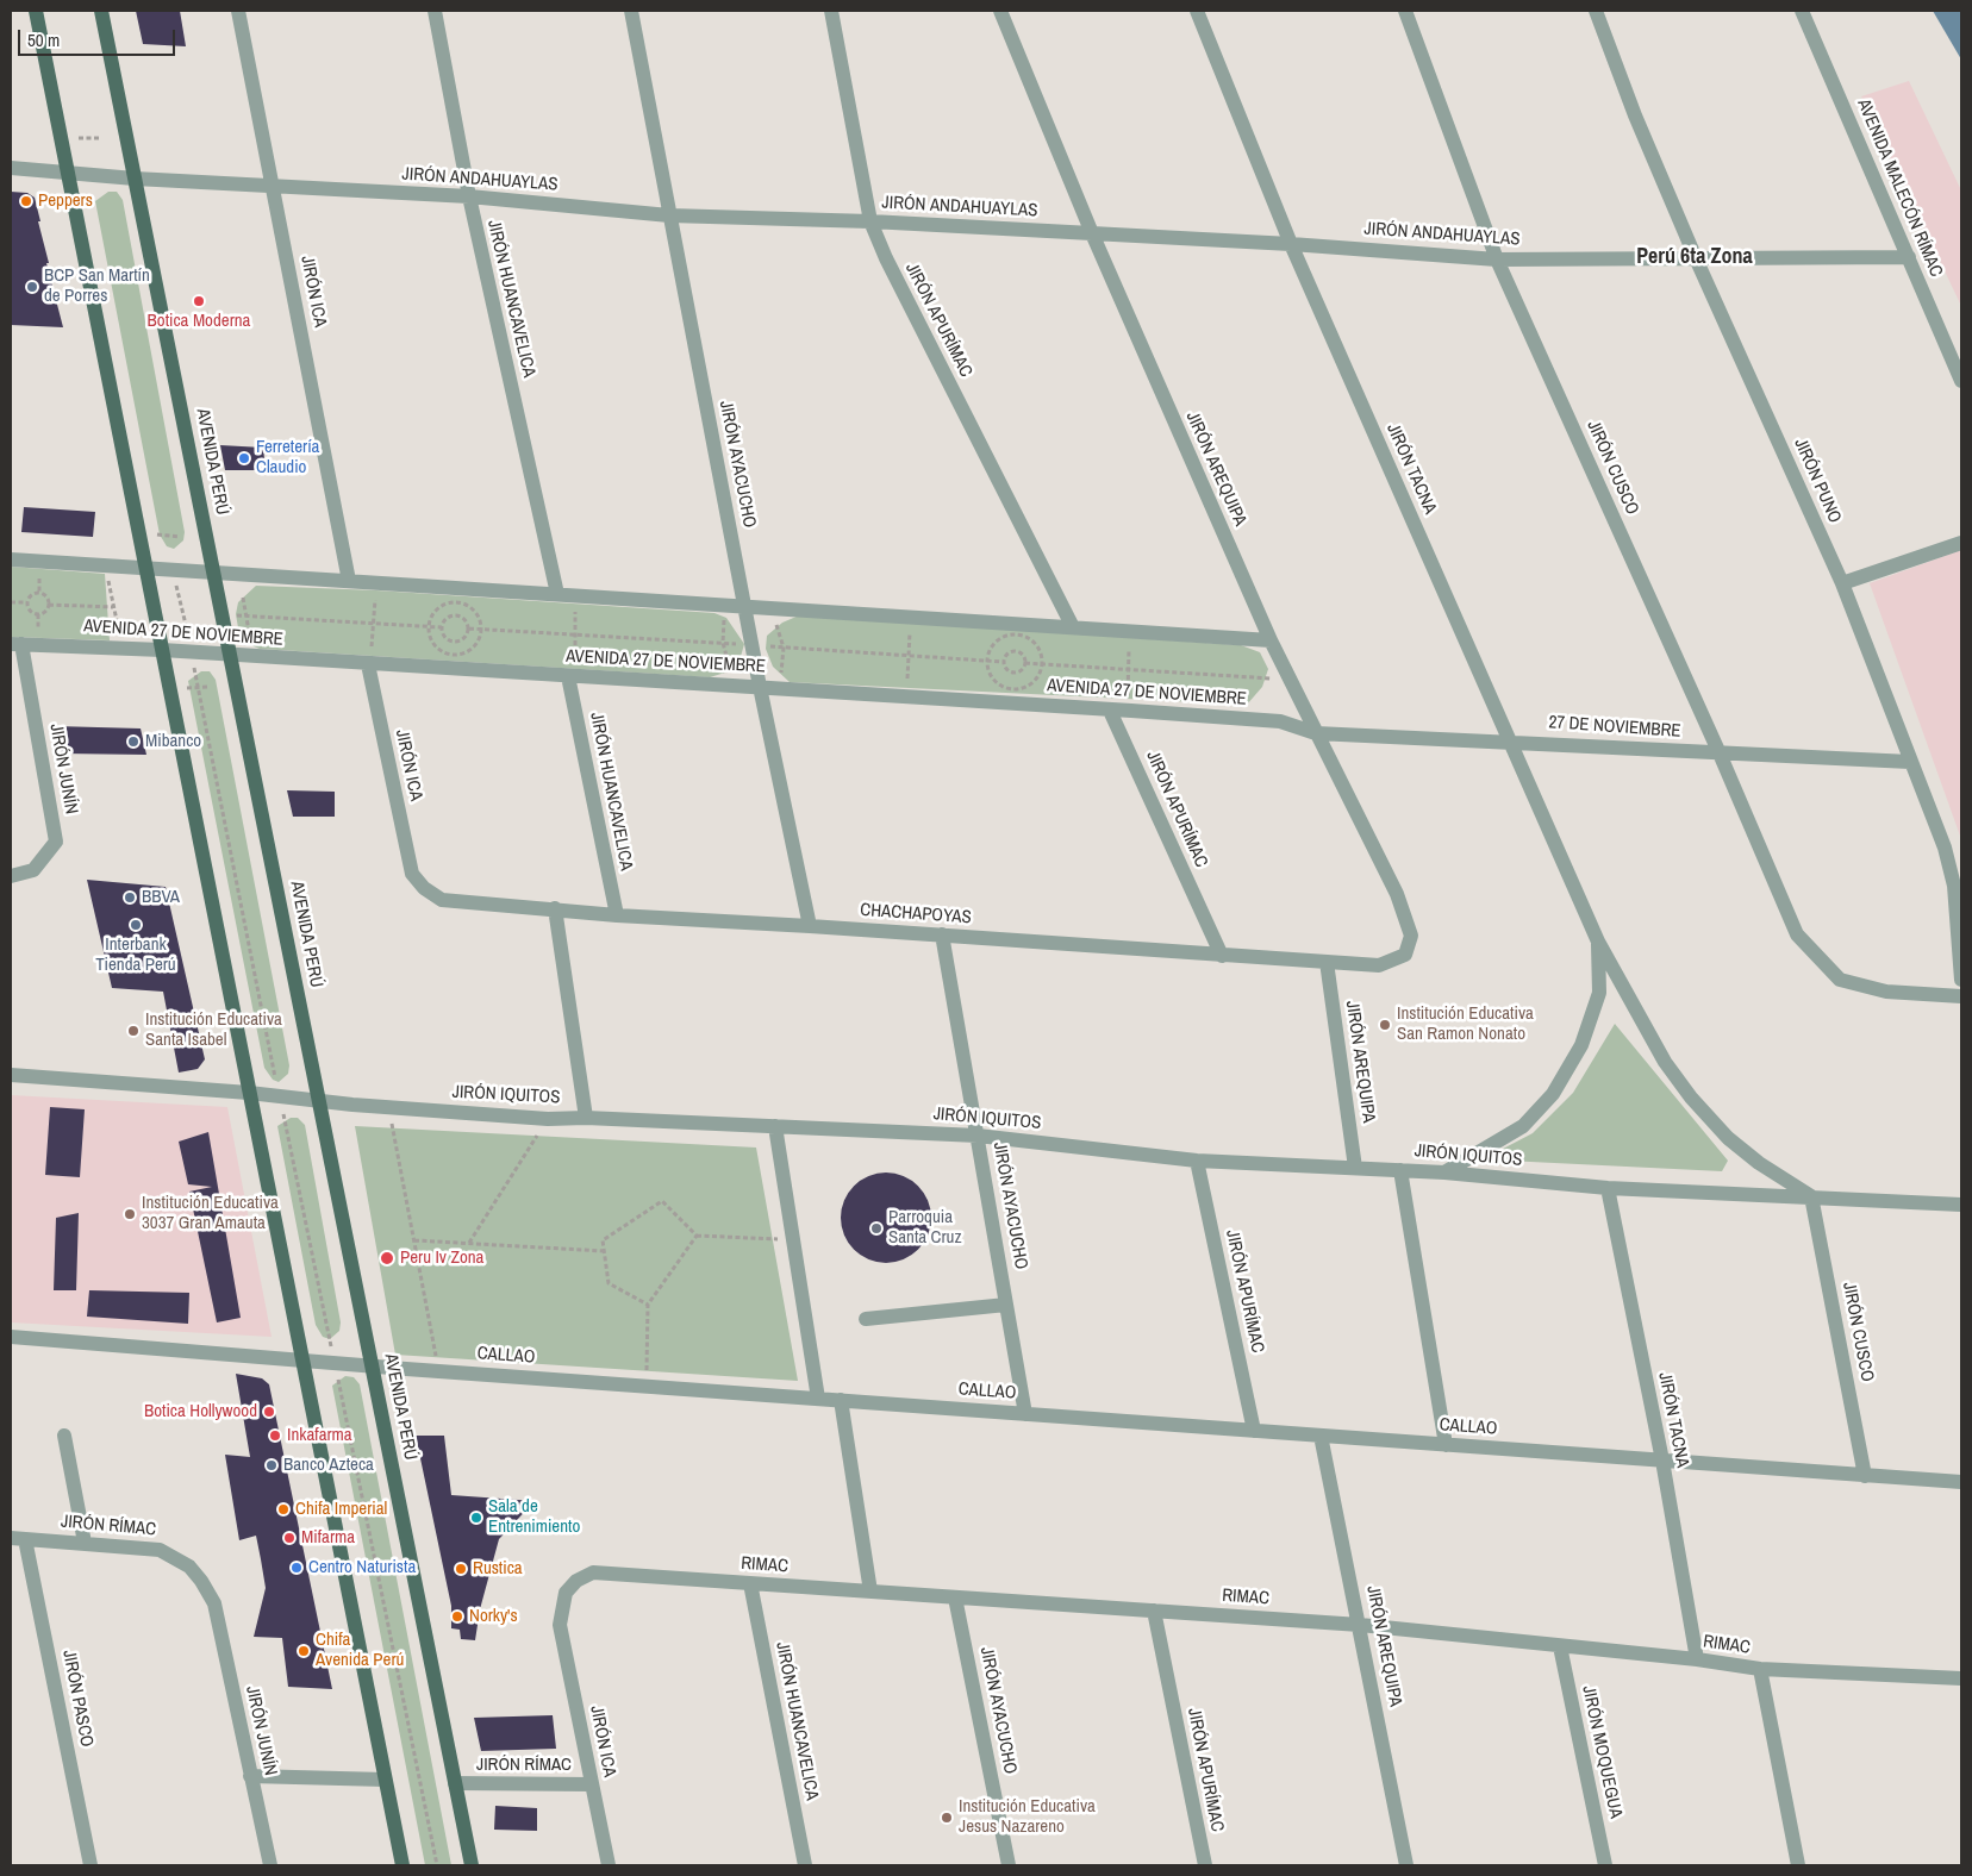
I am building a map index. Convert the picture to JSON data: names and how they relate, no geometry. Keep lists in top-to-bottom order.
{
  "streets": {
    "main road": ["AVENIDA PERÚ"],
    "street": [
      "JIRÓN ANDAHUAYLAS",
      "AVENIDA MALECÓN RÍMAC",
      "JIRÓN ICA",
      "JIRÓN HUANCAVELICA",
      "JIRÓN APURÍMAC",
      "JIRÓN AYACUCHO",
      "JIRÓN CUSCO",
      "JIRÓN AREQUIPA",
      "JIRÓN TACNA",
      "JIRÓN PUNO",
      "AVENIDA 27 DE NOVIEMBRE",
      "27 DE NOVIEMBRE",
      "JIRÓN JUNÍN",
      "CHACHAPOYAS",
      "JIRÓN IQUITOS",
      "CALLAO",
      "JIRÓN RÍMAC",
      "RIMAC",
      "JIRÓN PASCO",
      "JIRÓN MOQUEGUA"
    ]
  },
  "crossings": [
    ["JIRÓN ANDAHUAYLAS", "AVENIDA MALECÓN RÍMAC"],
    ["JIRÓN ANDAHUAYLAS", "JIRÓN ICA"],
    ["JIRÓN ANDAHUAYLAS", "JIRÓN HUANCAVELICA"],
    ["JIRÓN ANDAHUAYLAS", "JIRÓN APURÍMAC"],
    ["JIRÓN ANDAHUAYLAS", "AVENIDA PERÚ"],
    ["JIRÓN ANDAHUAYLAS", "JIRÓN AYACUCHO"],
    ["JIRÓN ANDAHUAYLAS", "JIRÓN CUSCO"],
    ["JIRÓN ANDAHUAYLAS", "JIRÓN AREQUIPA"],
    ["JIRÓN ANDAHUAYLAS", "JIRÓN TACNA"],
    ["JIRÓN ANDAHUAYLAS", "JIRÓN PUNO"],
    ["JIRÓN ICA", "AVENIDA 27 DE NOVIEMBRE"],
    ["JIRÓN ICA", "CHACHAPOYAS"],
    ["JIRÓN ICA", "JIRÓN RÍMAC"],
    ["JIRÓN ICA", "RIMAC"],
    ["JIRÓN HUANCAVELICA", "AVENIDA 27 DE NOVIEMBRE"],
    ["JIRÓN HUANCAVELICA", "CHACHAPOYAS"],
    ["JIRÓN HUANCAVELICA", "RIMAC"],
    ["JIRÓN APURÍMAC", "AVENIDA 27 DE NOVIEMBRE"],
    ["JIRÓN APURÍMAC", "CHACHAPOYAS"],
    ["JIRÓN APURÍMAC", "JIRÓN IQUITOS"],
    ["JIRÓN APURÍMAC", "CALLAO"],
    ["JIRÓN APURÍMAC", "RIMAC"],
    ["AVENIDA PERÚ", "AVENIDA 27 DE NOVIEMBRE"],
    ["AVENIDA PERÚ", "JIRÓN IQUITOS"],
    ["AVENIDA PERÚ", "CALLAO"],
    ["AVENIDA PERÚ", "JIRÓN RÍMAC"],
    ["JIRÓN AYACUCHO", "AVENIDA 27 DE NOVIEMBRE"],
    ["JIRÓN AYACUCHO", "CHACHAPOYAS"],
    ["JIRÓN AYACUCHO", "JIRÓN IQUITOS"],
    ["JIRÓN AYACUCHO", "CALLAO"],
    ["JIRÓN AYACUCHO", "RIMAC"],
    ["JIRÓN CUSCO", "JIRÓN TACNA"],
    ["JIRÓN CUSCO", "27 DE NOVIEMBRE"],
    ["JIRÓN CUSCO", "JIRÓN IQUITOS"],
    ["JIRÓN CUSCO", "CALLAO"],
    ["JIRÓN AREQUIPA", "AVENIDA 27 DE NOVIEMBRE"],
    ["JIRÓN AREQUIPA", "27 DE NOVIEMBRE"],
    ["JIRÓN AREQUIPA", "CHACHAPOYAS"],
    ["JIRÓN AREQUIPA", "JIRÓN IQUITOS"],
    ["JIRÓN AREQUIPA", "CALLAO"],
    ["JIRÓN AREQUIPA", "RIMAC"],
    ["JIRÓN TACNA", "27 DE NOVIEMBRE"],
    ["JIRÓN TACNA", "JIRÓN IQUITOS"],
    ["JIRÓN TACNA", "CALLAO"],
    ["JIRÓN TACNA", "RIMAC"],
    ["JIRÓN PUNO", "27 DE NOVIEMBRE"],
    ["AVENIDA 27 DE NOVIEMBRE", "27 DE NOVIEMBRE"],
    ["AVENIDA 27 DE NOVIEMBRE", "JIRÓN JUNÍN"],
    ["JIRÓN JUNÍN", "JIRÓN RÍMAC"],
    ["JIRÓN RÍMAC", "JIRÓN PASCO"],
    ["RIMAC", "JIRÓN MOQUEGUA"]
  ],
  "districts": ["Perú 6ta Zona"],
  "places": [
    "Peppers",
    "BCP San Martín de Porres",
    "Botica Moderna",
    "Ferretería Claudio",
    "Mibanco",
    "BBVA",
    "Interbank Tienda Perú",
    "Institución Educativa San Ramon Nonato",
    "Institución Educativa Santa Isabel",
    "Institución Educativa 3037 Gran Amauta",
    "Parroquia Santa Cruz",
    "Peru Iv Zona",
    "Botica Hollywood",
    "Inkafarma",
    "Banco Azteca",
    "Chifa Imperial",
    "Sala de Entrenimiento",
    "Mifarma",
    "Centro Naturista",
    "Rustica",
    "Norky's",
    "Chifa Avenida Perú",
    "Institución Educativa Jesus Nazareno"
  ],
  "scale_bar": "50 m"
}
